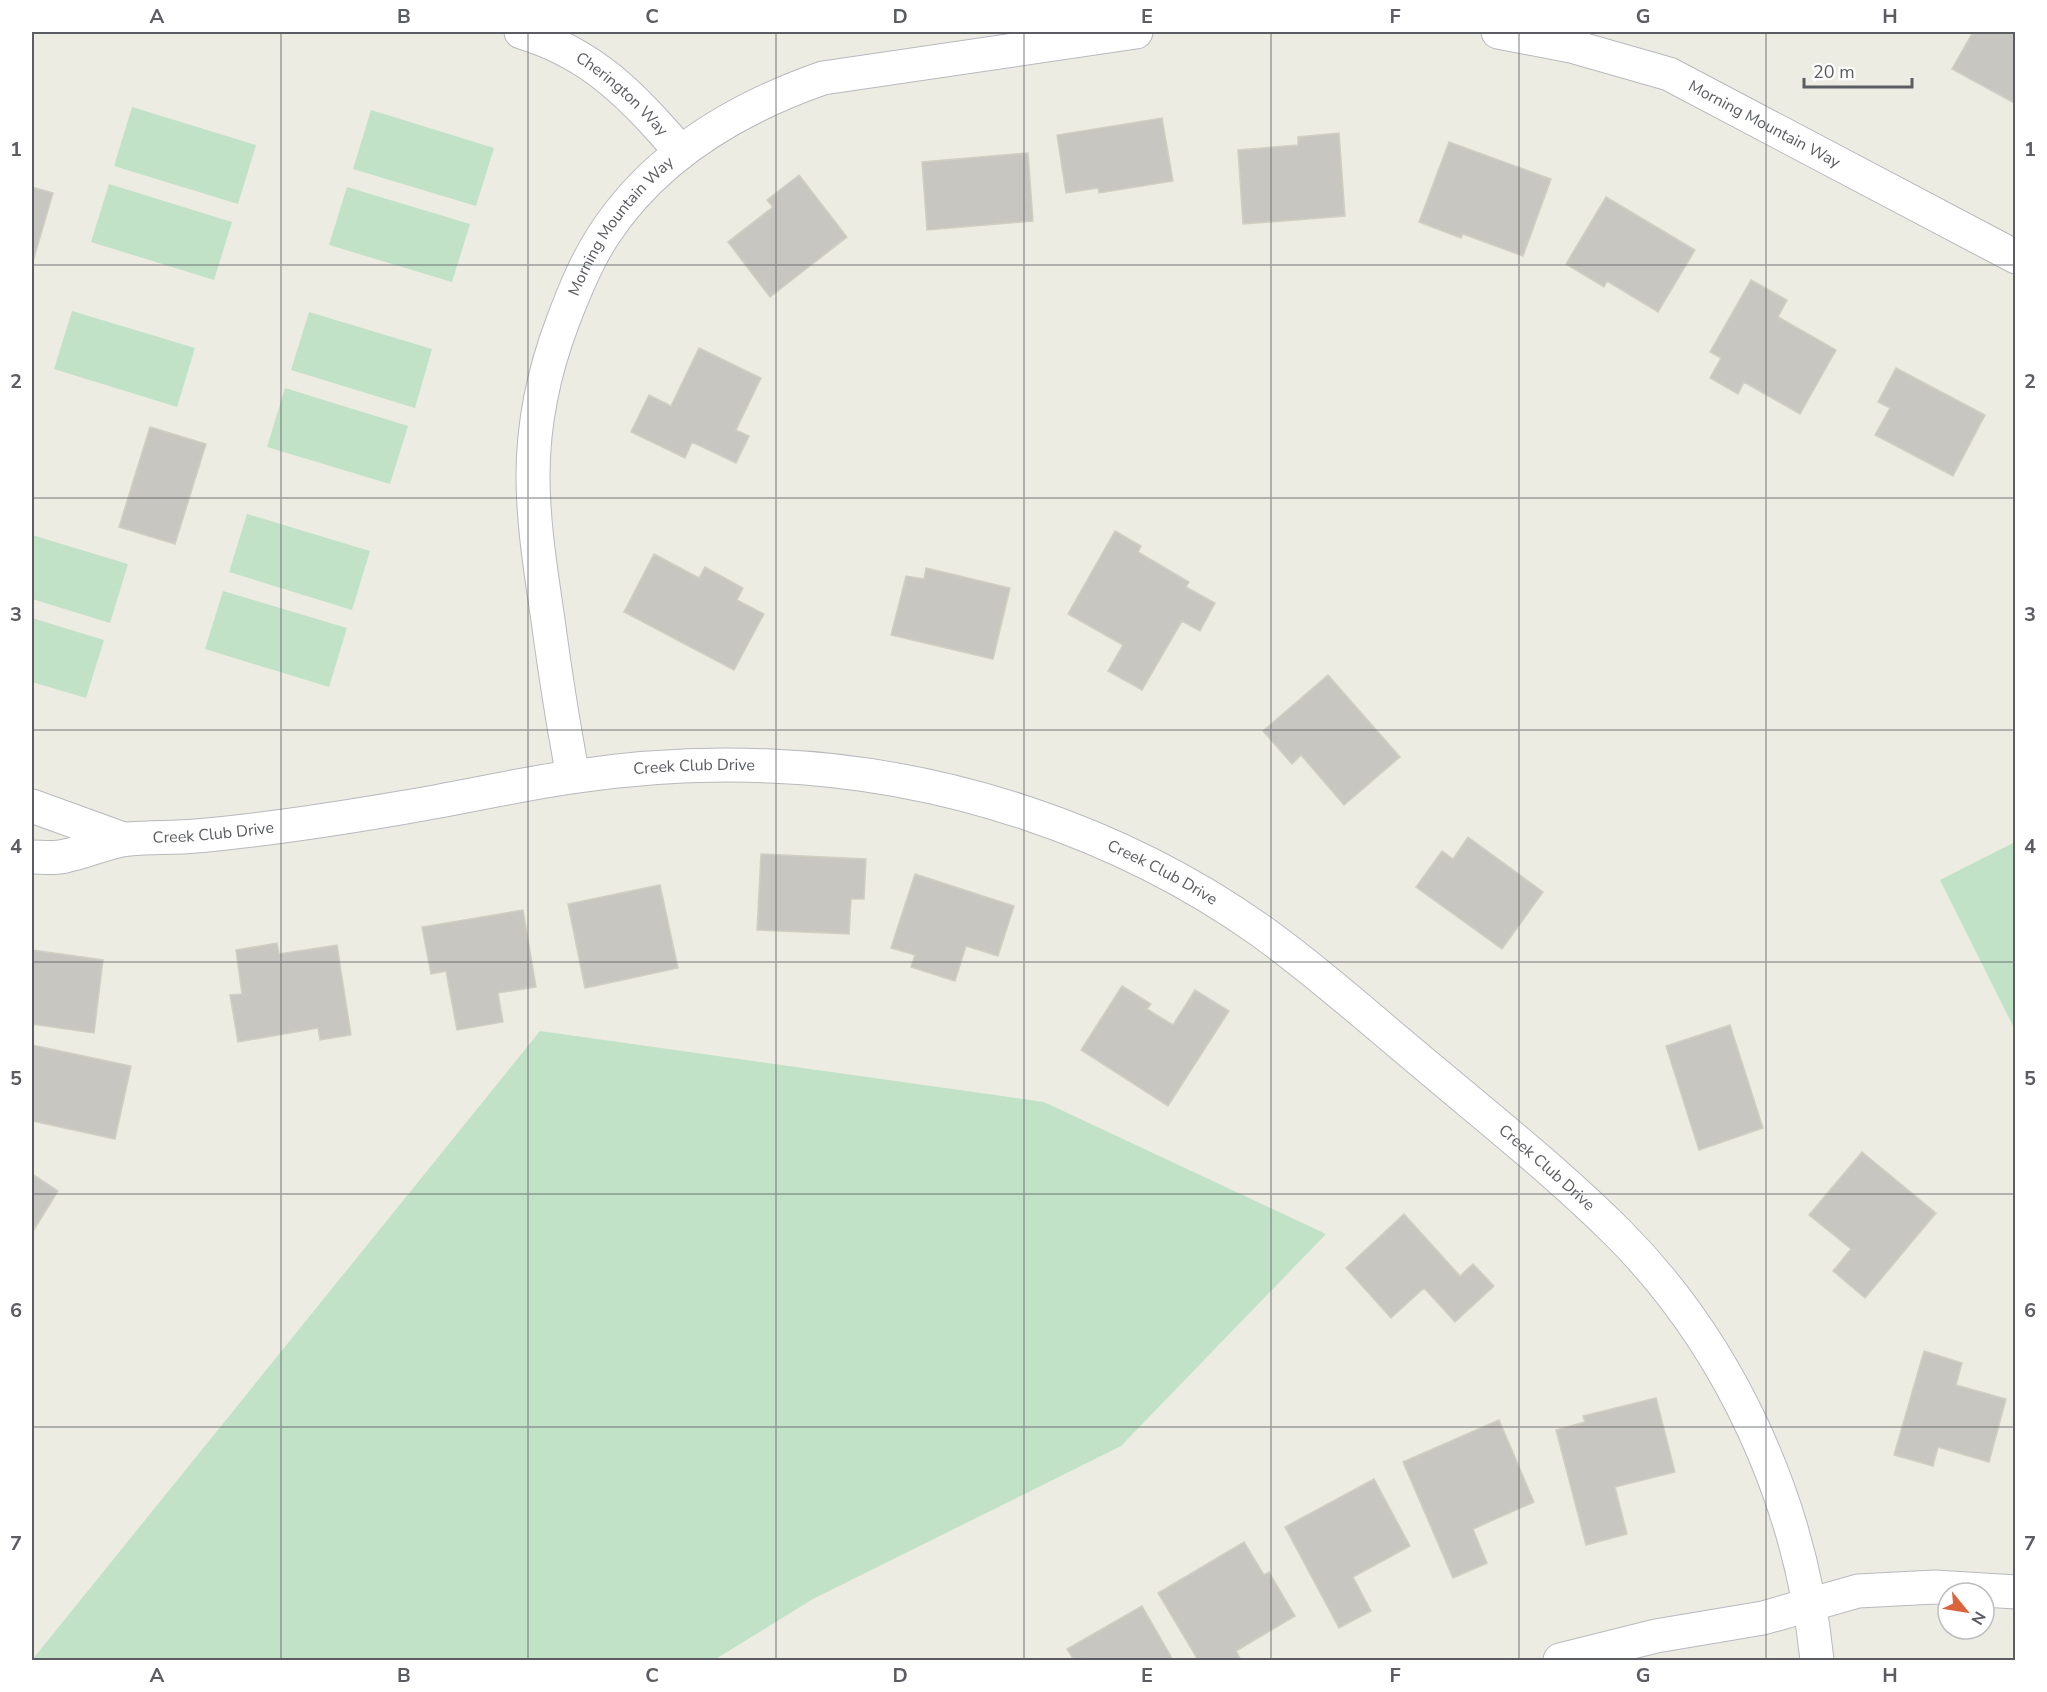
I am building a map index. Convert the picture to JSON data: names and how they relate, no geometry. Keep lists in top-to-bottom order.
{
  "streets": {
    "street": ["Cherington Way", "Morning Mountain Way", "Creek Club Drive"]
  },
  "crossings": [
    ["Cherington Way", "Morning Mountain Way"],
    ["Morning Mountain Way", "Creek Club Drive"]
  ],
  "scale_bar": "20 m",
  "north": "bottom right",
  "grid": {
    "columns": [
      "A",
      "B",
      "C",
      "D",
      "E",
      "F",
      "G",
      "H"
    ],
    "rows": [
      "1",
      "2",
      "3",
      "4",
      "5",
      "6",
      "7"
    ]
  }
}
